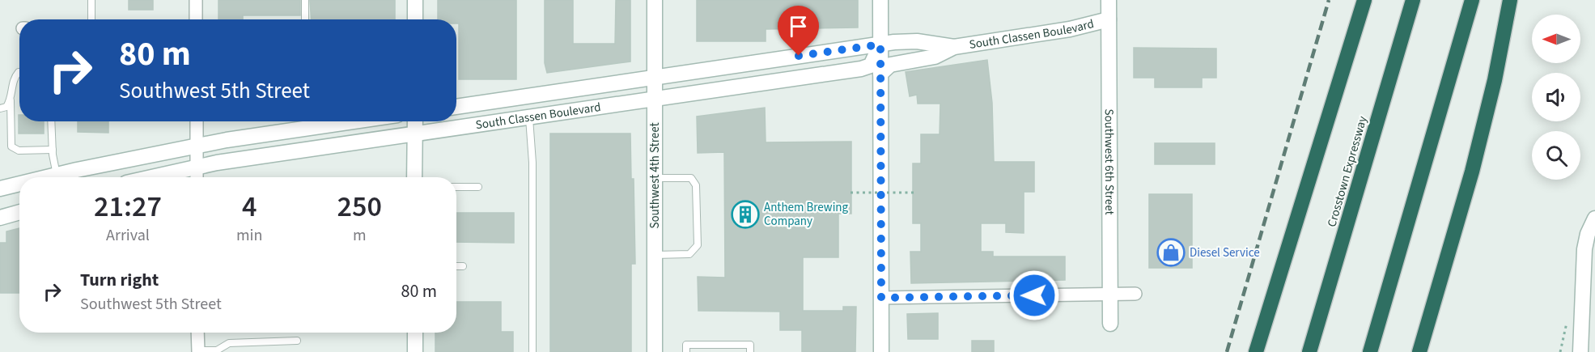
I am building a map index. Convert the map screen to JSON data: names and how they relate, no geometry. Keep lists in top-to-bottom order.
{
  "streets": {
    "highway": ["Crosstown Expressway"],
    "street": ["South Classen Boulevard", "Southwest 6th Street", "Southwest 4th Street"]
  },
  "crossings": [
    ["South Classen Boulevard", "Southwest 6th Street"],
    ["South Classen Boulevard", "Southwest 4th Street"]
  ],
  "places": {
    "building": ["Anthem Brewing Company"],
    "shop": ["Diesel Service"]
  },
  "north": "left",
  "page": {
    "turn": ["80 m", "Southwest 5th Street"],
    "eta": [
      "21:27",
      "Arrival",
      "4",
      "min",
      "250",
      "m"
    ],
    "list": [
      {
        "name": "Turn right",
        "note": "Southwest 5th Street",
        "value": "80 m"
      }
    ]
  }
}
